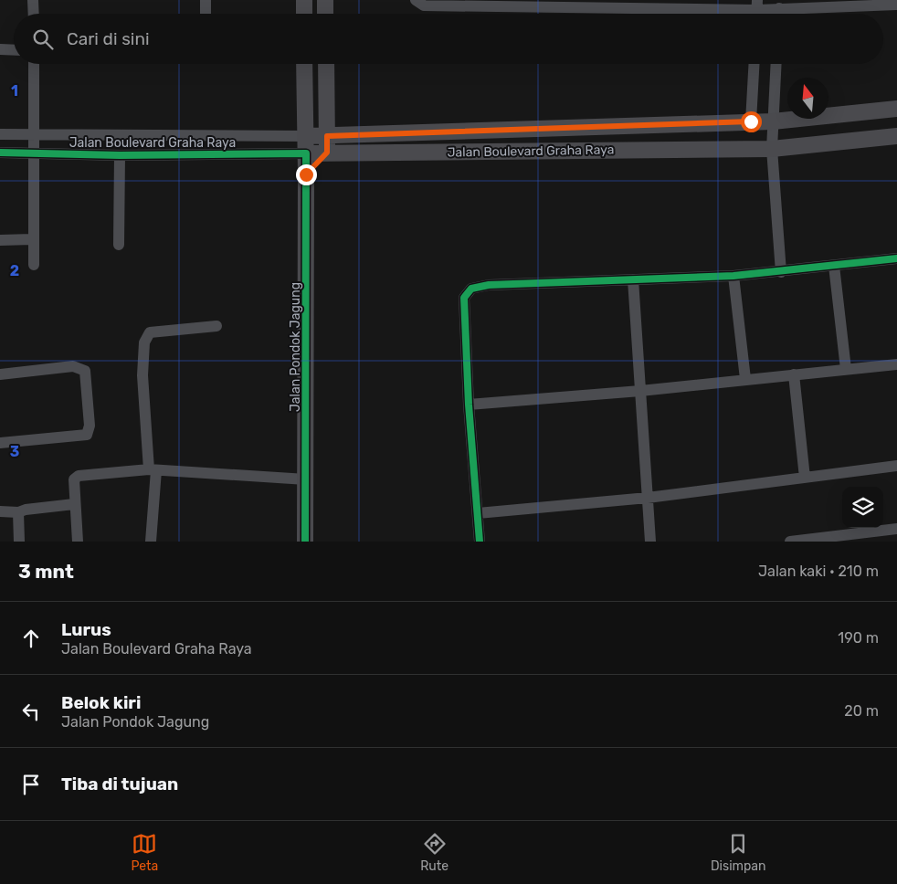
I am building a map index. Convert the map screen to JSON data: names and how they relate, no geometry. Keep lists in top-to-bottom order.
{
  "streets": {
    "main road": ["Jalan Boulevard Graha Raya", "Jalan Pondok Jagung"]
  },
  "crossings": [
    ["Jalan Boulevard Graha Raya", "Jalan Pondok Jagung"]
  ],
  "north": "top",
  "page": {
    "search": "Cari di sini",
    "heading": ["3 mnt", "Jalan kaki · 210 m"],
    "list": [
      ["Lurus", "Jalan Boulevard Graha Raya", "190 m"],
      ["Belok kiri", "Jalan Pondok Jagung", "20 m"],
      "Tiba di tujuan"
    ],
    "nav": ["Peta", "Rute", "Disimpan"]
  },
  "grid": {
    "rows": ["1", "2", "3"]
  }
}
